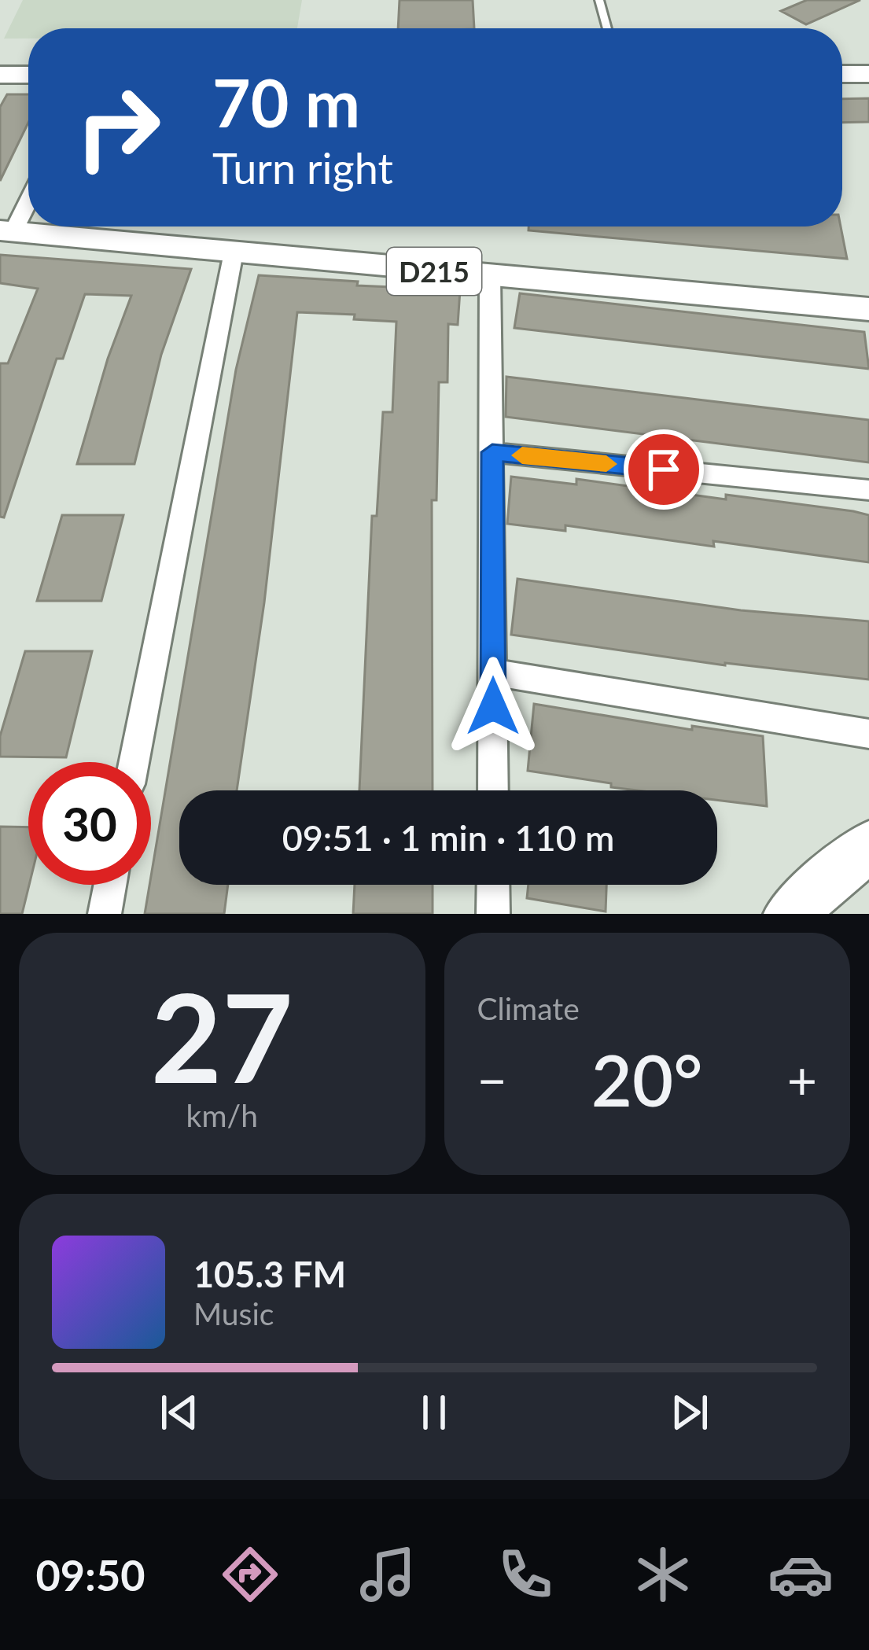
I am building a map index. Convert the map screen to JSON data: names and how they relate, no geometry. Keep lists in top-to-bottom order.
{
  "streets": {
    "main road": ["D215"]
  },
  "page": {
    "turn": ["70 m", "Turn right"],
    "limit": "30",
    "trip": "09:51 · 1 min · 110 m",
    "tile": [
      ["27", "km/h"],
      "Climate"
    ],
    "heat": ["−", "20°", "+"],
    "song": ["105.3 FM", "Music"],
    "tabs": "09:50"
  }
}
